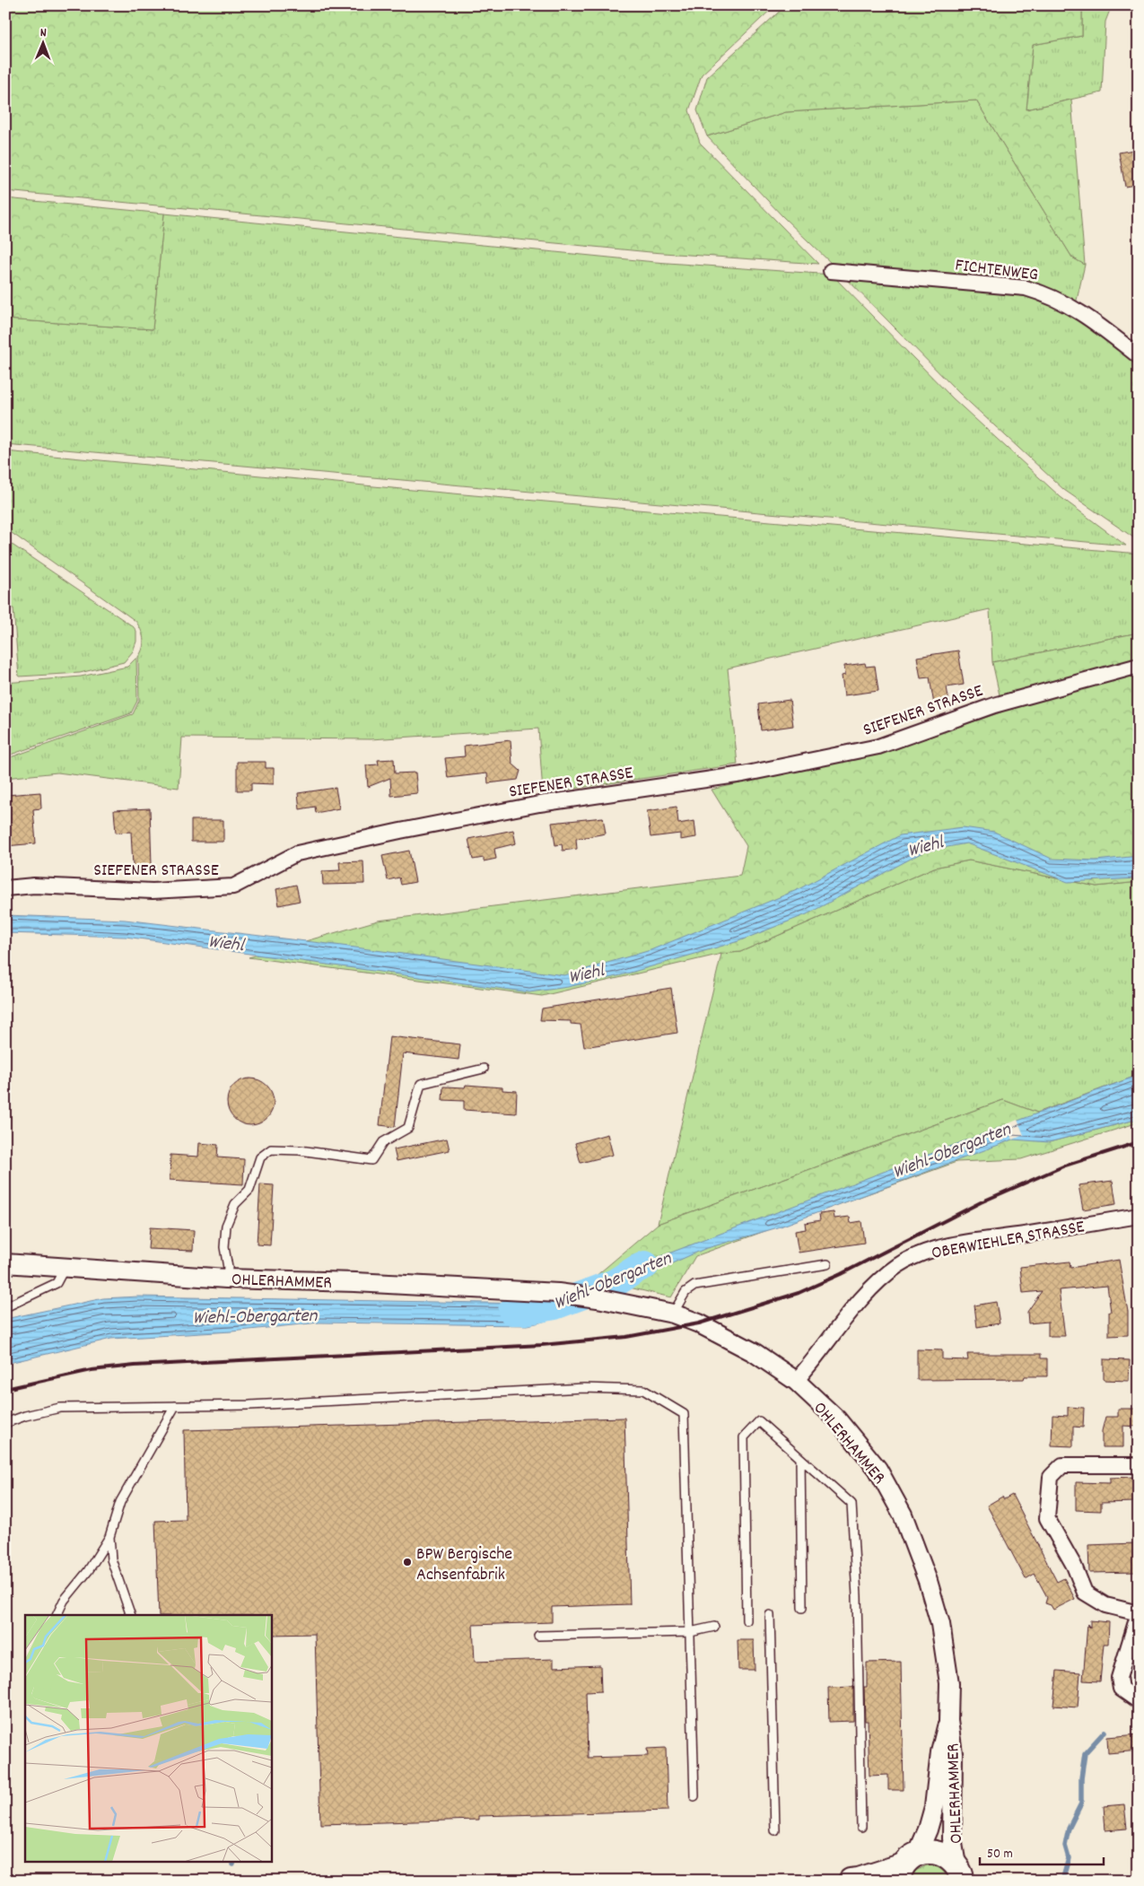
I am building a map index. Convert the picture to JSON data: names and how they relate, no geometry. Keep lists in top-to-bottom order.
{
  "streets": {
    "street": [
      "FICHTENWEG",
      "SIEFENER STRASSE",
      "OBERWIEHLER STRASSE",
      "OHLERHAMMER"
    ]
  },
  "crossings": [
    ["OBERWIEHLER STRASSE", "OHLERHAMMER"]
  ],
  "water": ["Wiehl", "Wiehl-Obergarten"],
  "places": ["BPW Bergische Achsenfabrik"],
  "scale_bar": "50 m",
  "north": "top"
}
